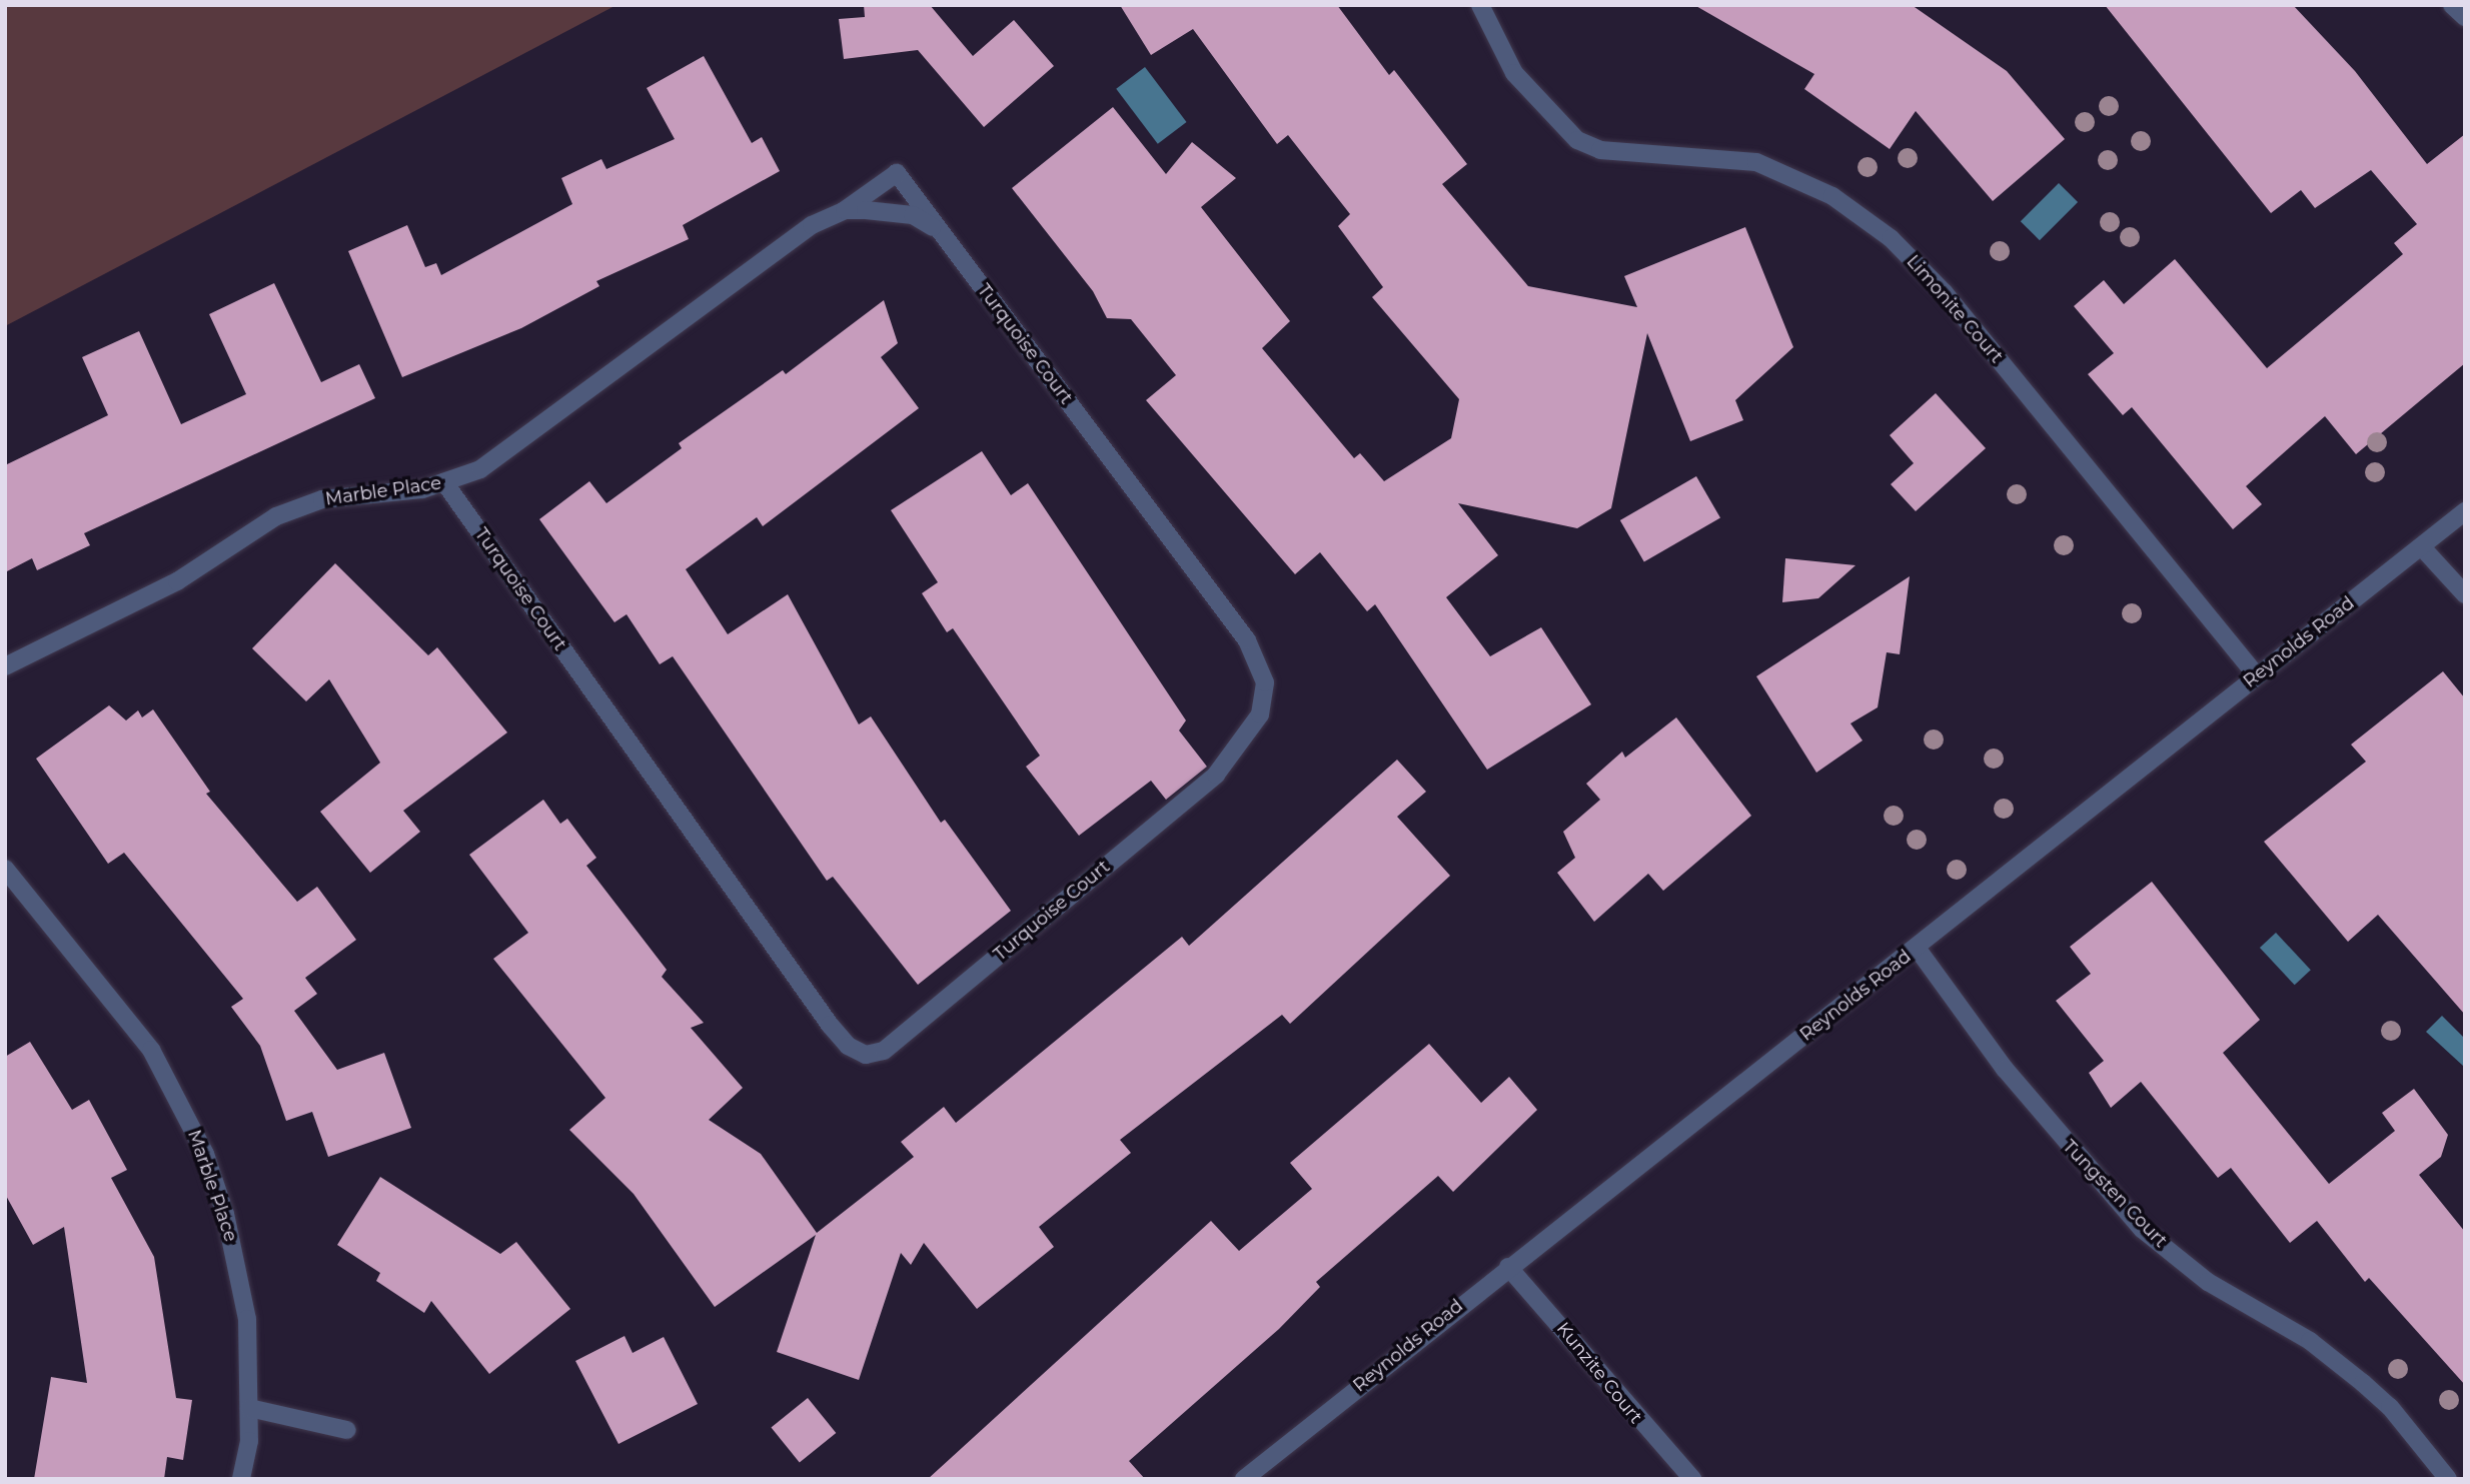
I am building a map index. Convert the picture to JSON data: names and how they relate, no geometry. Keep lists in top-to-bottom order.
{
  "streets": {
    "street": [
      "Limonite Court",
      "Turquoise Court",
      "Marble Place",
      "Reynolds Road",
      "Tungsten Court",
      "Kunzite Court"
    ]
  },
  "crossings": [
    ["Limonite Court", "Reynolds Road"],
    ["Turquoise Court", "Marble Place"],
    ["Reynolds Road", "Tungsten Court"],
    ["Reynolds Road", "Kunzite Court"]
  ]
}
